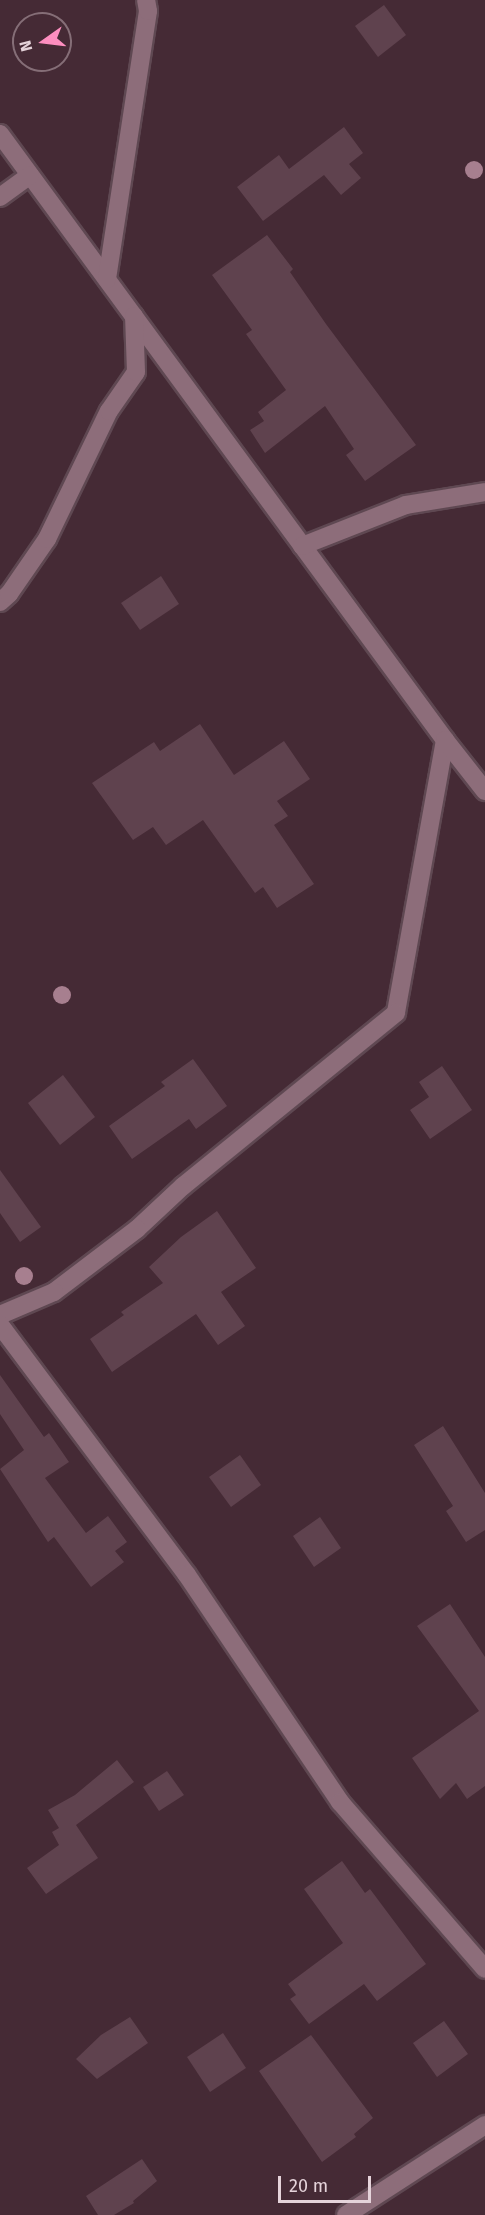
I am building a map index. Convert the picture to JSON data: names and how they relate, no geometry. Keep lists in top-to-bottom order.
{
  "scale_bar": "20 m",
  "north": "left"
}
